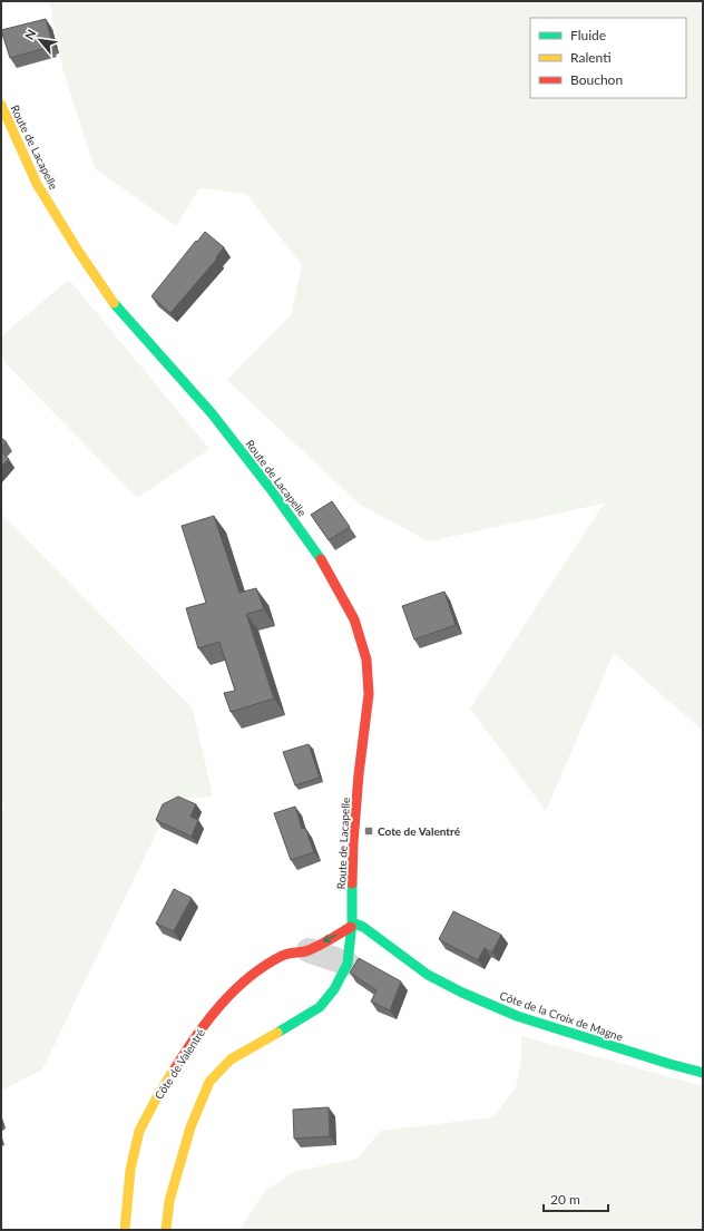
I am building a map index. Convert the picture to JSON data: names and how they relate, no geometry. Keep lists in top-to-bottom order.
{
  "streets": {
    "street": ["Route de Lacapelle", "Côte de la Croix de Magne", "Côte de Valentré"]
  },
  "crossings": [
    ["Route de Lacapelle", "Côte de la Croix de Magne"],
    ["Route de Lacapelle", "Côte de Valentré"],
    ["Côte de la Croix de Magne", "Côte de Valentré"]
  ],
  "places": {
    "transit": ["Cote de Valentré"]
  },
  "legend": ["Fluide", "Ralenti", "Bouchon"],
  "scale_bar": "20 m",
  "north": "top left"
}
